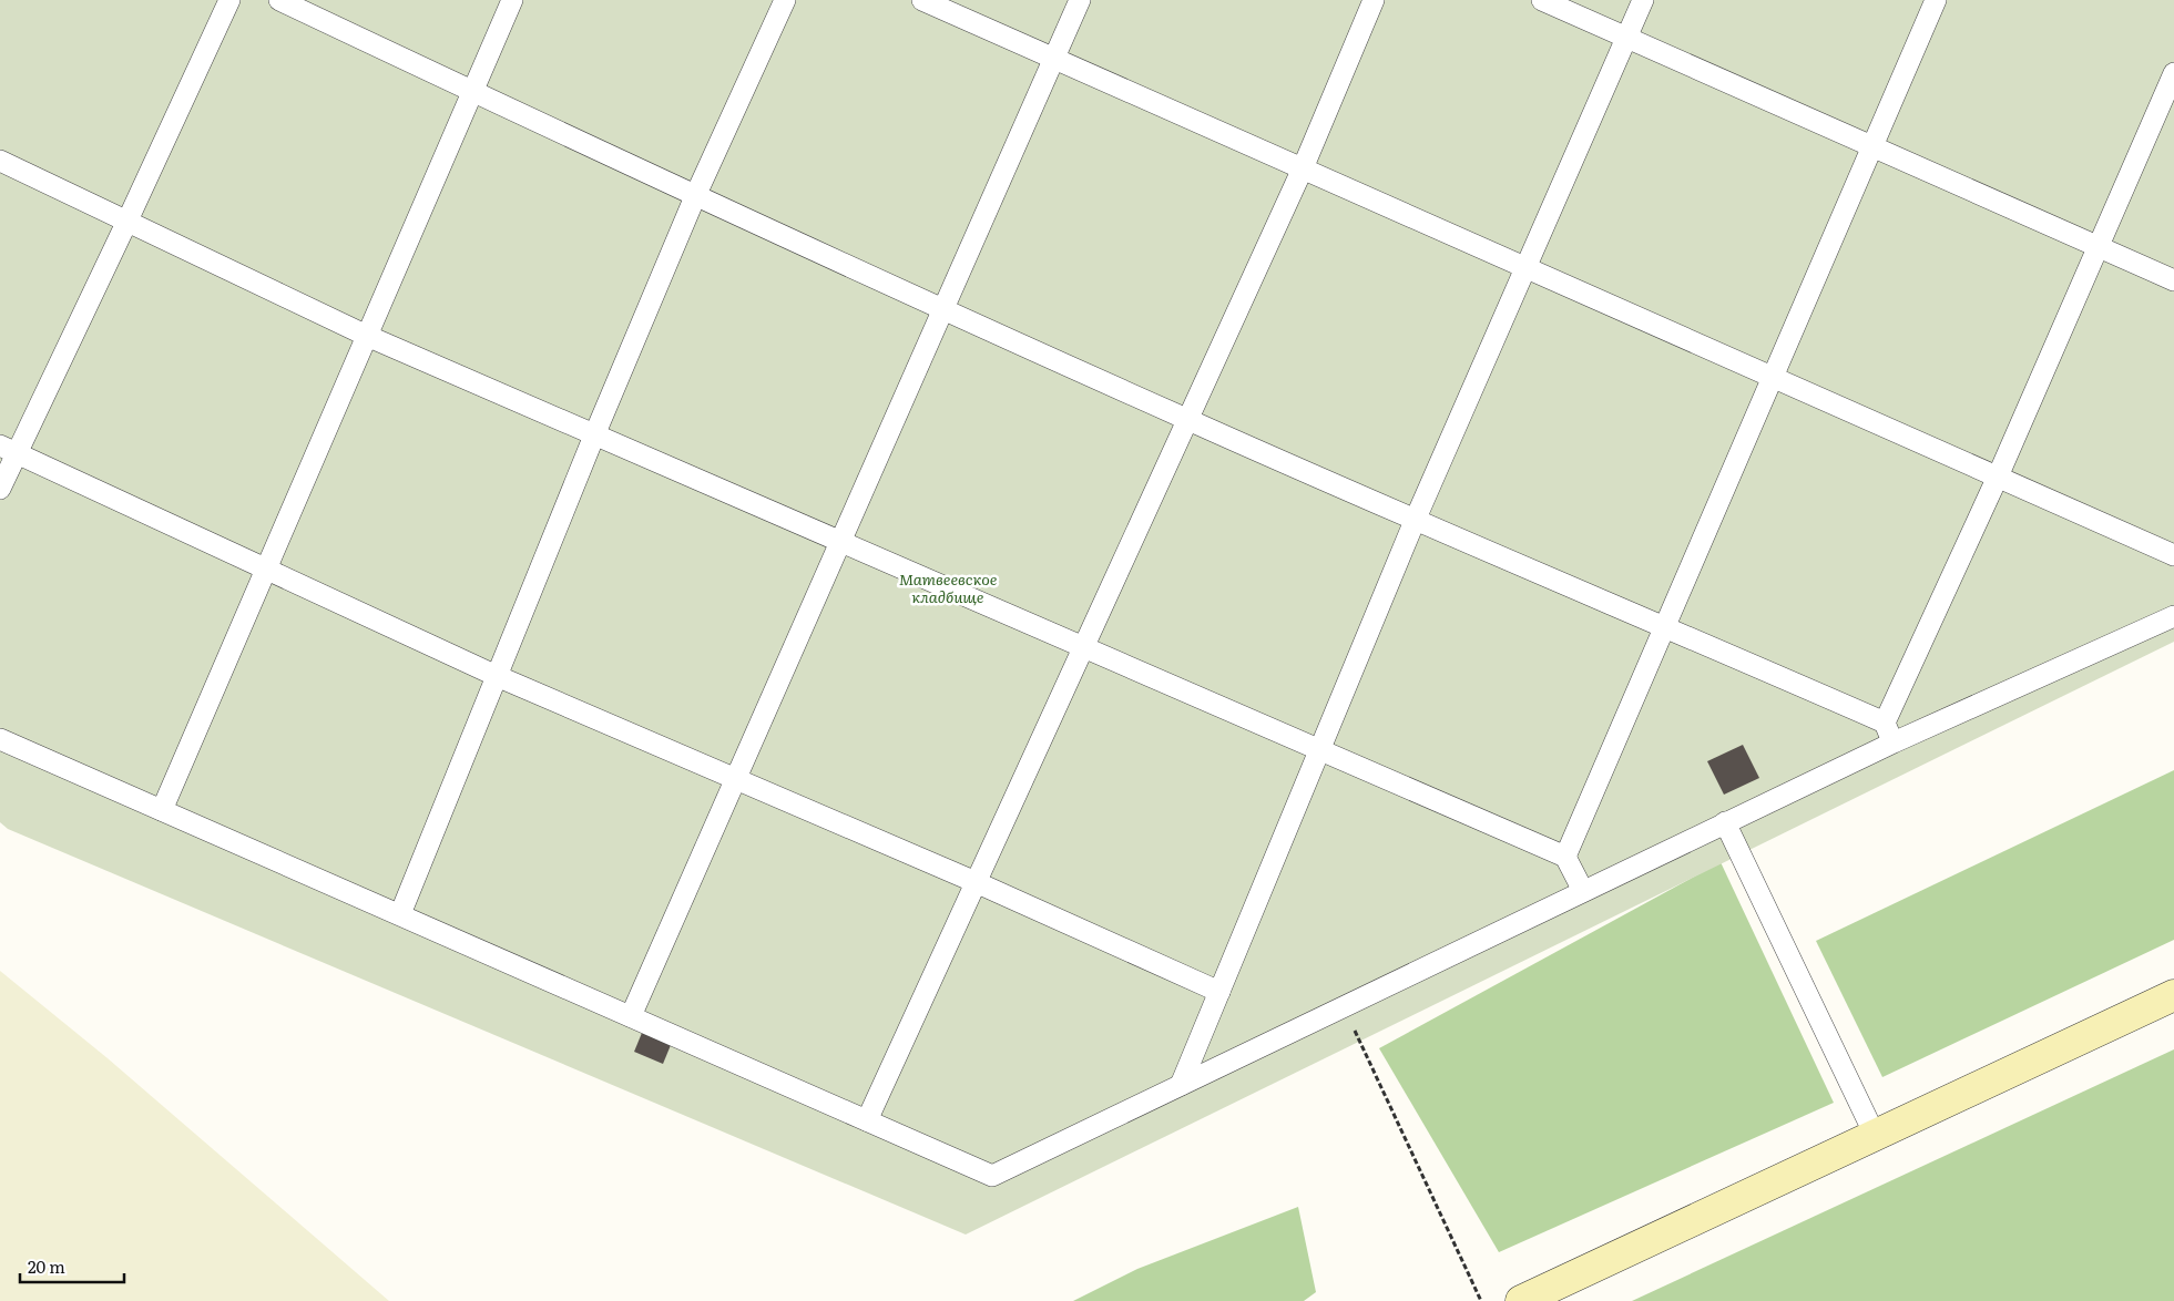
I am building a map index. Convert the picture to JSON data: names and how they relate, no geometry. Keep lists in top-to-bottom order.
{
  "parks": ["Матвеевское кладбище"],
  "scale_bar": "20 m"
}
